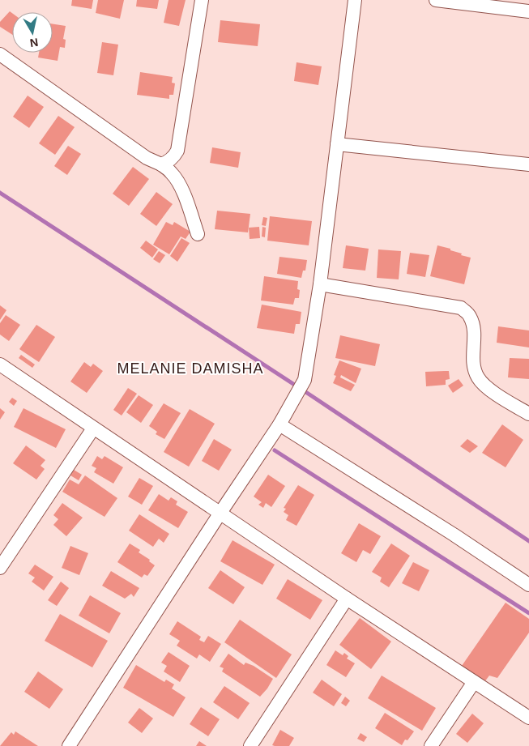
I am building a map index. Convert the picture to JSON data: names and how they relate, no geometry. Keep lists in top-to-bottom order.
{
  "districts": ["MELANIE DAMISHA"],
  "north": "bottom"
}
